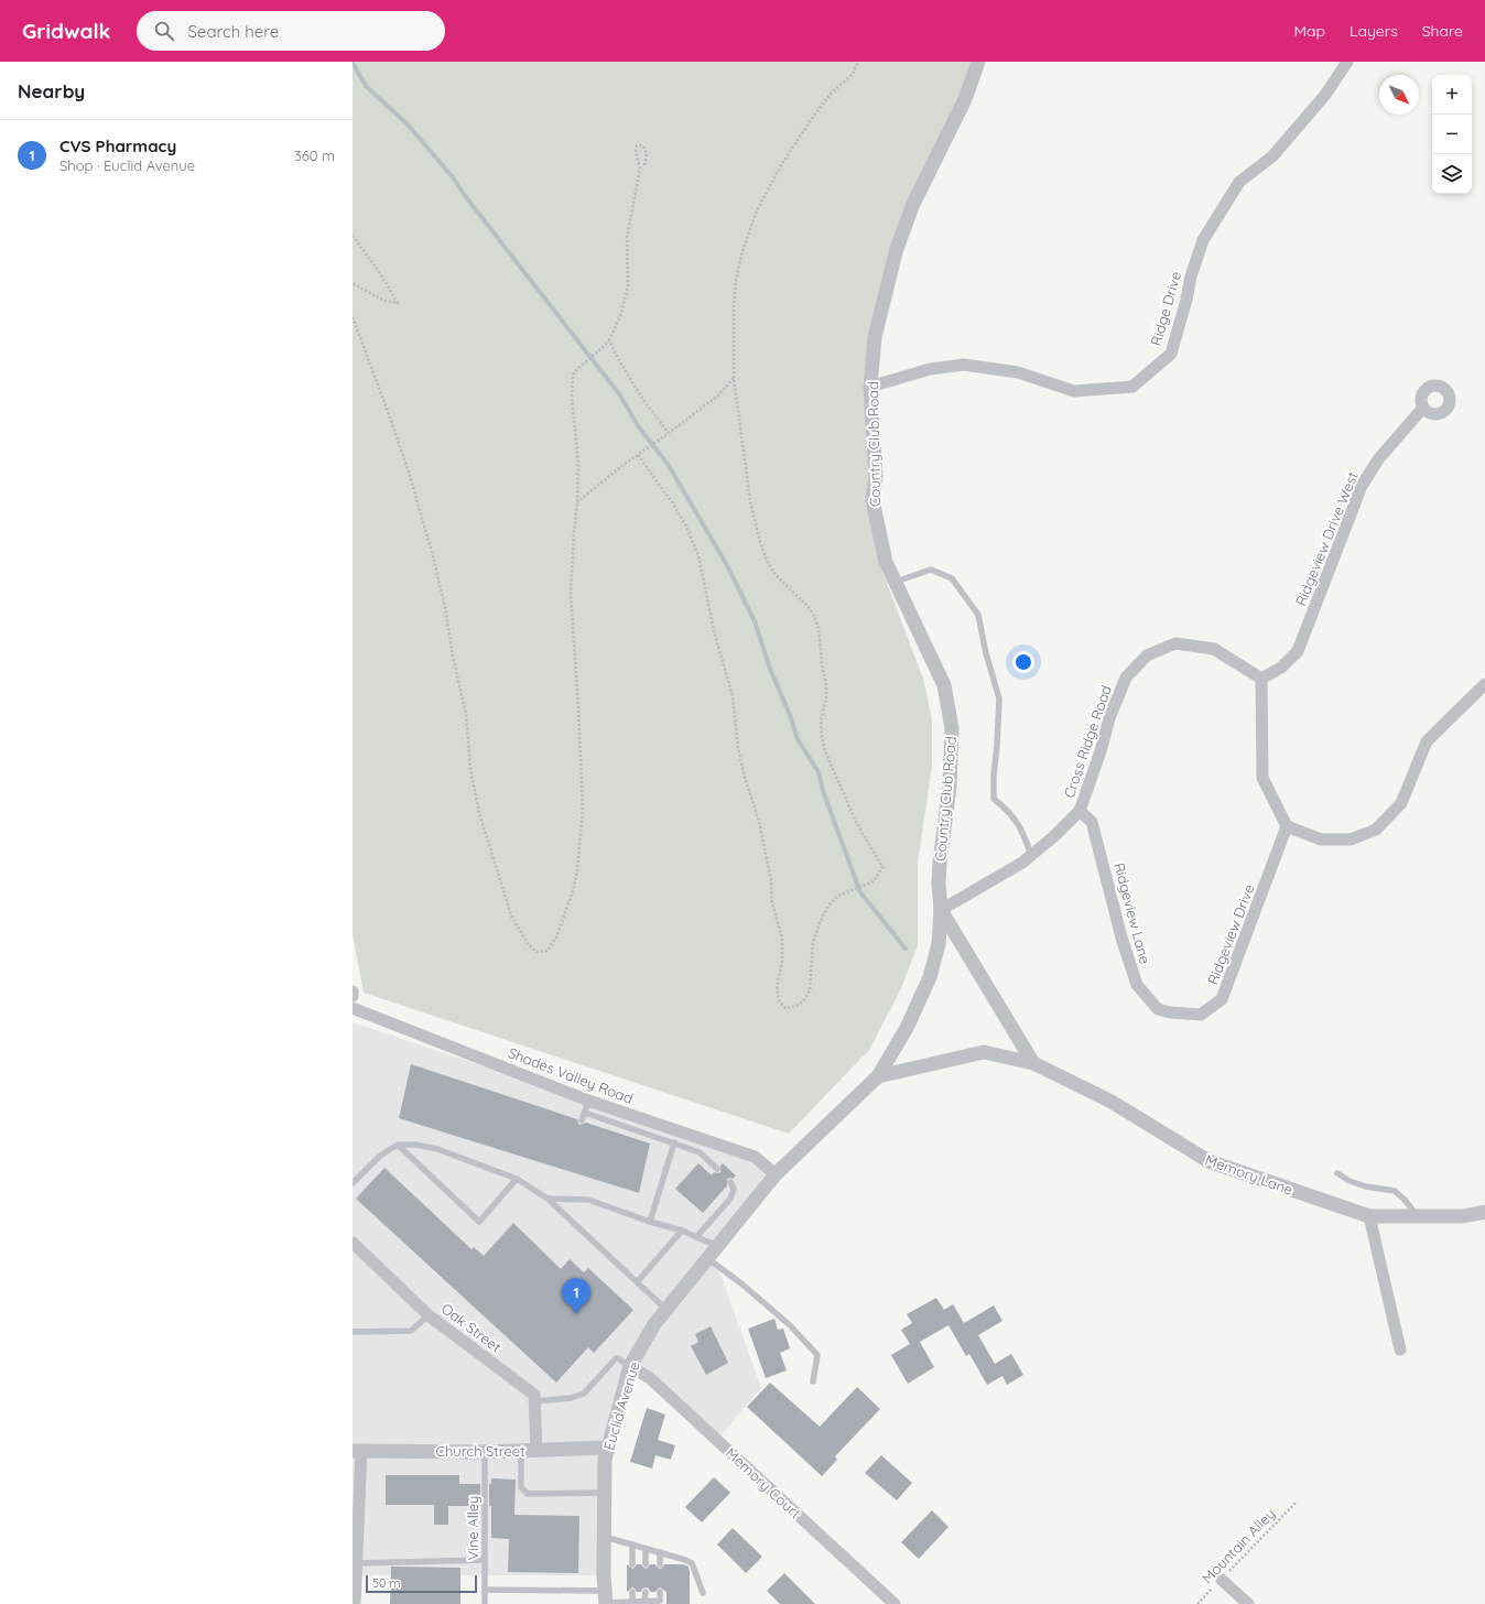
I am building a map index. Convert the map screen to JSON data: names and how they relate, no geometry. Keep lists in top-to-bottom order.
{
  "streets": {
    "street": [
      "Ridge Drive",
      "Country Club Road",
      "Ridgeview Drive West",
      "Cross Ridge Road",
      "Ridgeview Lane",
      "Ridgeview Drive",
      "Shades Valley Road",
      "Memory Lane",
      "Oak Street",
      "Euclid Avenue",
      "Church Street",
      "Memory Court"
    ],
    "lane": ["Vine Alley"],
    "path": ["Mountain Alley"]
  },
  "crossings": [
    ["Ridge Drive", "Country Club Road"],
    ["Country Club Road", "Cross Ridge Road"],
    ["Country Club Road", "Shades Valley Road"],
    ["Country Club Road", "Memory Lane"],
    ["Country Club Road", "Euclid Avenue"],
    ["Ridgeview Drive West", "Cross Ridge Road"],
    ["Cross Ridge Road", "Ridgeview Lane"],
    ["Ridgeview Lane", "Ridgeview Drive"],
    ["Shades Valley Road", "Euclid Avenue"],
    ["Euclid Avenue", "Church Street"],
    ["Euclid Avenue", "Memory Court"],
    ["Church Street", "Vine Alley"]
  ],
  "scale_bar": "50 m",
  "north": "bottom right",
  "page": {
    "header": "Gridwalk",
    "search": "Search here",
    "nav": ["Map", "Layers", "Share"],
    "heading": "Nearby",
    "map_buttons": ["+", "−"],
    "list": [
      {
        "mark": "1",
        "name": "CVS Pharmacy",
        "note": "Shop · Euclid Avenue",
        "value": "360 m"
      }
    ],
    "pins": "1",
    "scale": "50 m"
  }
}
